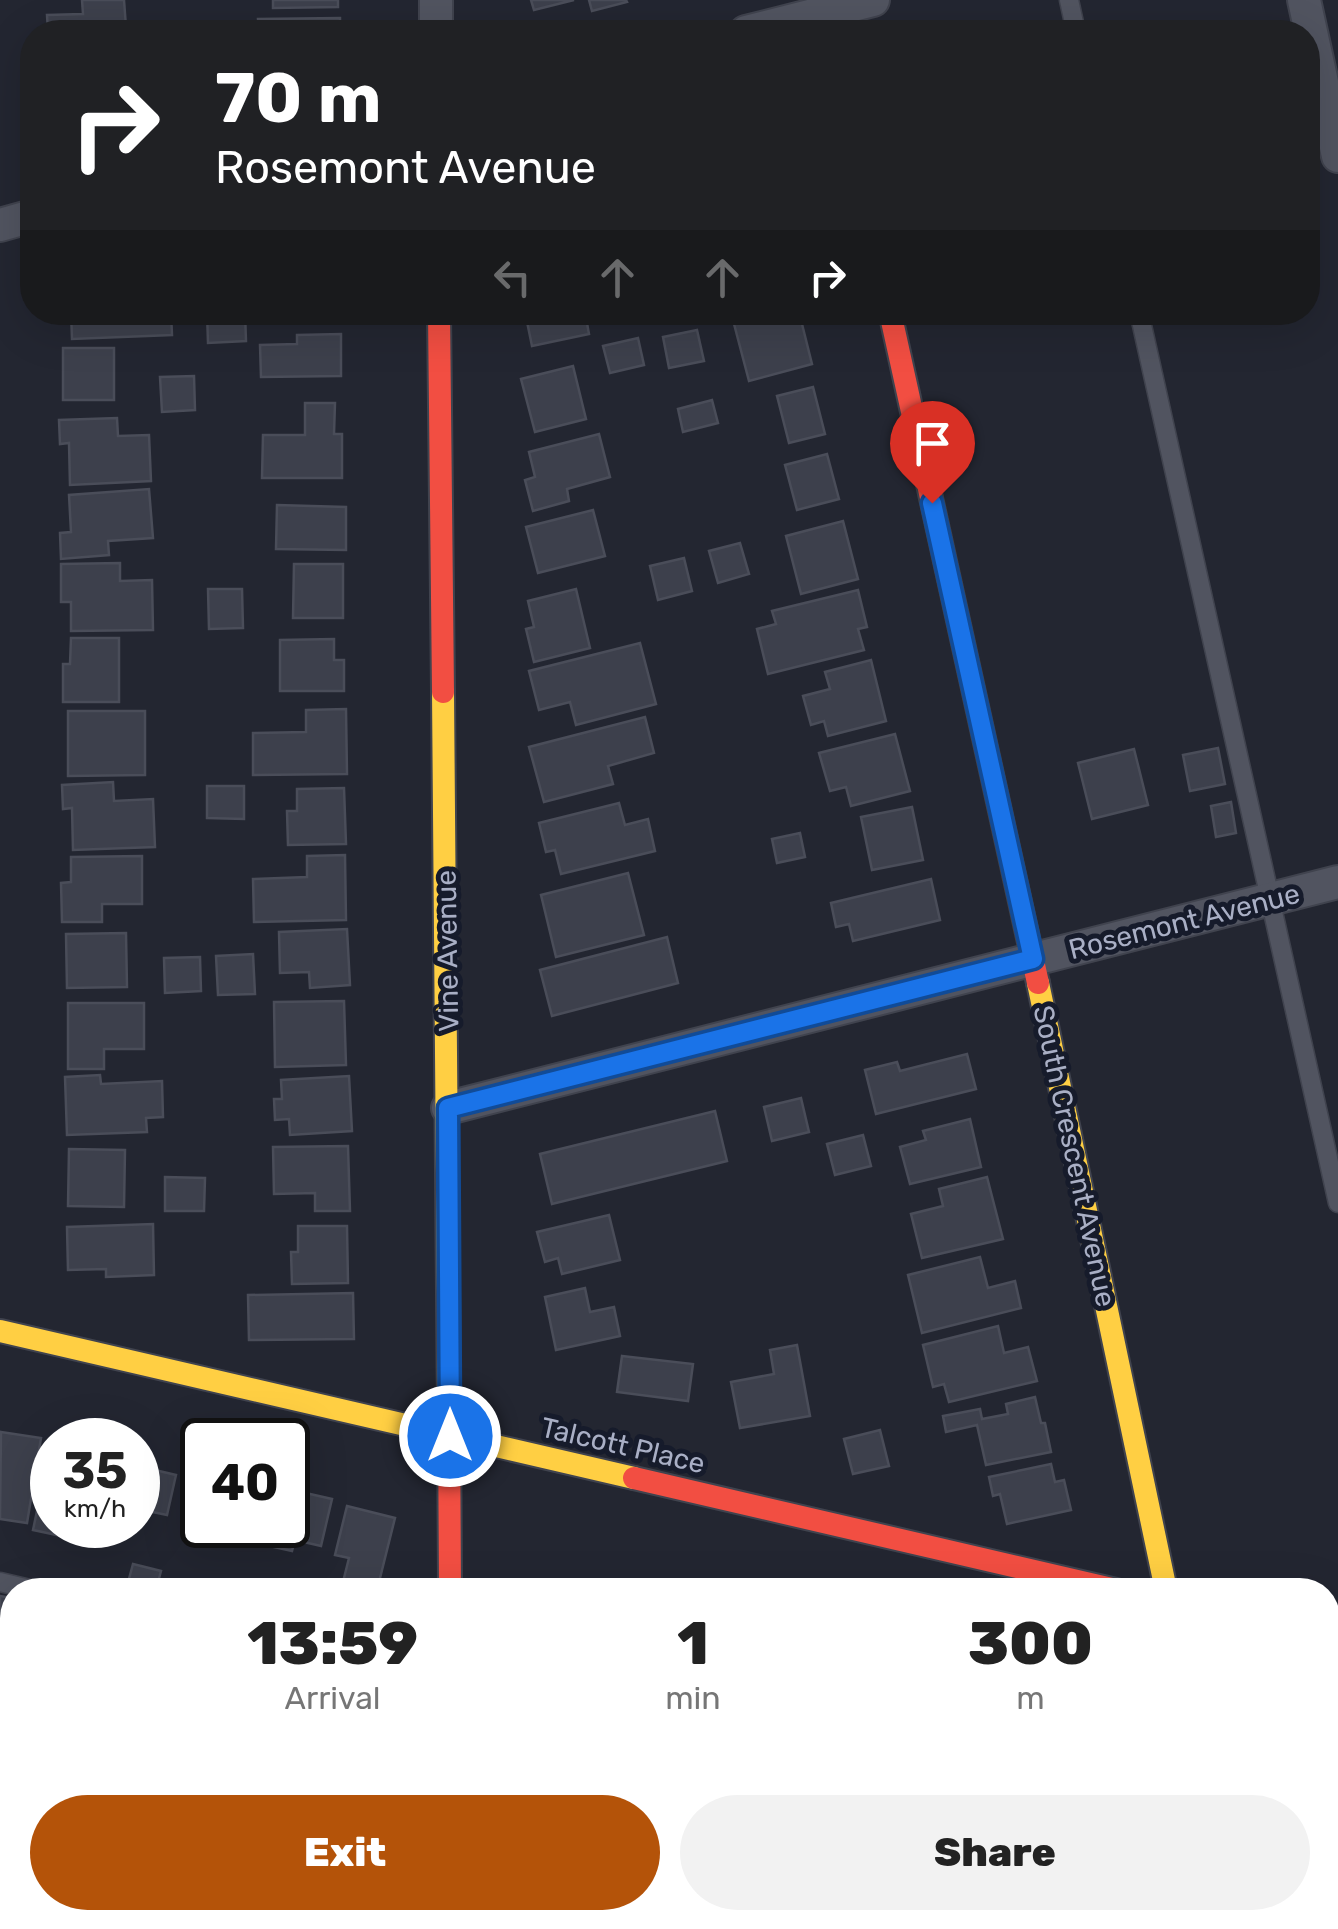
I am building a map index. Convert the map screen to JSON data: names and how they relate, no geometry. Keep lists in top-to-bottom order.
{
  "streets": {
    "street": [
      "Rosemont Avenue",
      "Vine Avenue",
      "South Crescent Avenue",
      "Talcott Place"
    ]
  },
  "crossings": [
    ["Rosemont Avenue", "Vine Avenue"],
    ["Rosemont Avenue", "South Crescent Avenue"],
    ["Vine Avenue", "Talcott Place"]
  ],
  "page": {
    "turn": ["70 m", "Rosemont Avenue"],
    "speed": "35 km/h",
    "limit": "40",
    "eta": [
      "13:59",
      "Arrival",
      "1",
      "min",
      "300",
      "m"
    ],
    "buttons": ["Exit", "Share"]
  }
}
